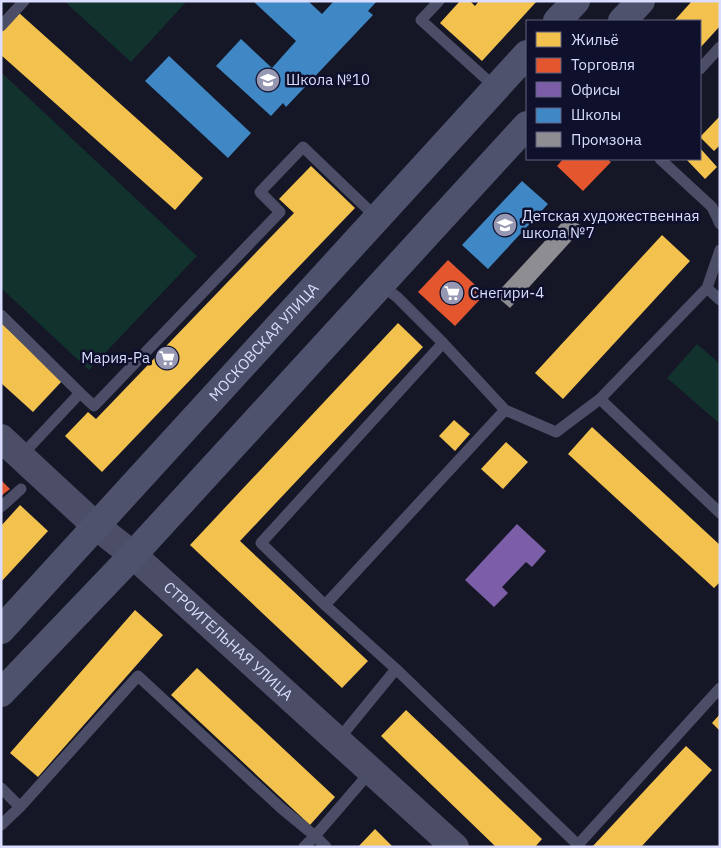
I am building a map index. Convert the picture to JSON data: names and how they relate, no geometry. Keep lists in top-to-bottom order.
{
  "streets": {
    "main road": ["МОСКОВСКАЯ УЛИЦА"],
    "street": ["СТРОИТЕЛЬНАЯ УЛИЦА"]
  },
  "crossings": [
    ["МОСКОВСКАЯ УЛИЦА", "СТРОИТЕЛЬНАЯ УЛИЦА"]
  ],
  "places": {
    "school or university": ["Школа №10", "Детская художественная школа №7"],
    "supermarket": ["Снегири-4", "Мария-Ра"]
  },
  "legend": [
    "Жильё",
    "Торговля",
    "Офисы",
    "Школы",
    "Промзона"
  ]
}
